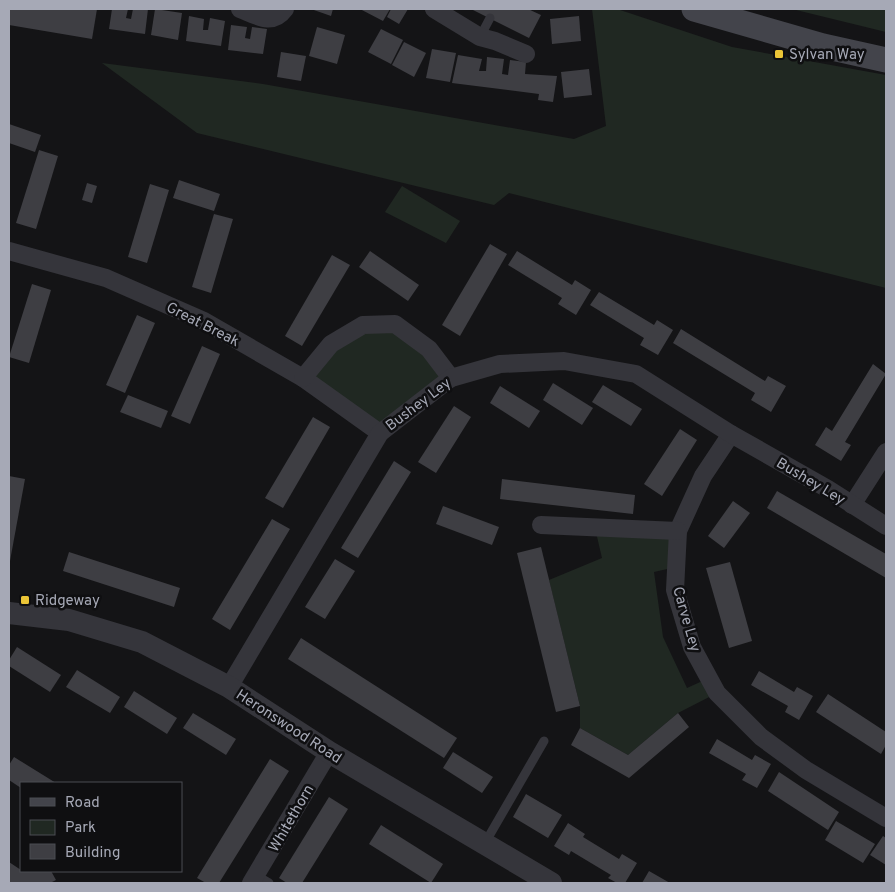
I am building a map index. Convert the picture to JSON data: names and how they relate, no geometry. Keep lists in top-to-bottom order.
{
  "streets": {
    "street": [
      "Great Break",
      "Bushey Ley",
      "Carve Ley",
      "Heronswood Road",
      "Whitethorn"
    ]
  },
  "crossings": [
    ["Great Break", "Bushey Ley"],
    ["Bushey Ley", "Carve Ley"],
    ["Bushey Ley", "Heronswood Road"],
    ["Heronswood Road", "Whitethorn"]
  ],
  "places": {
    "transit": ["Sylvan Way", "Ridgeway"]
  },
  "legend": ["Road", "Park", "Building"]
}
